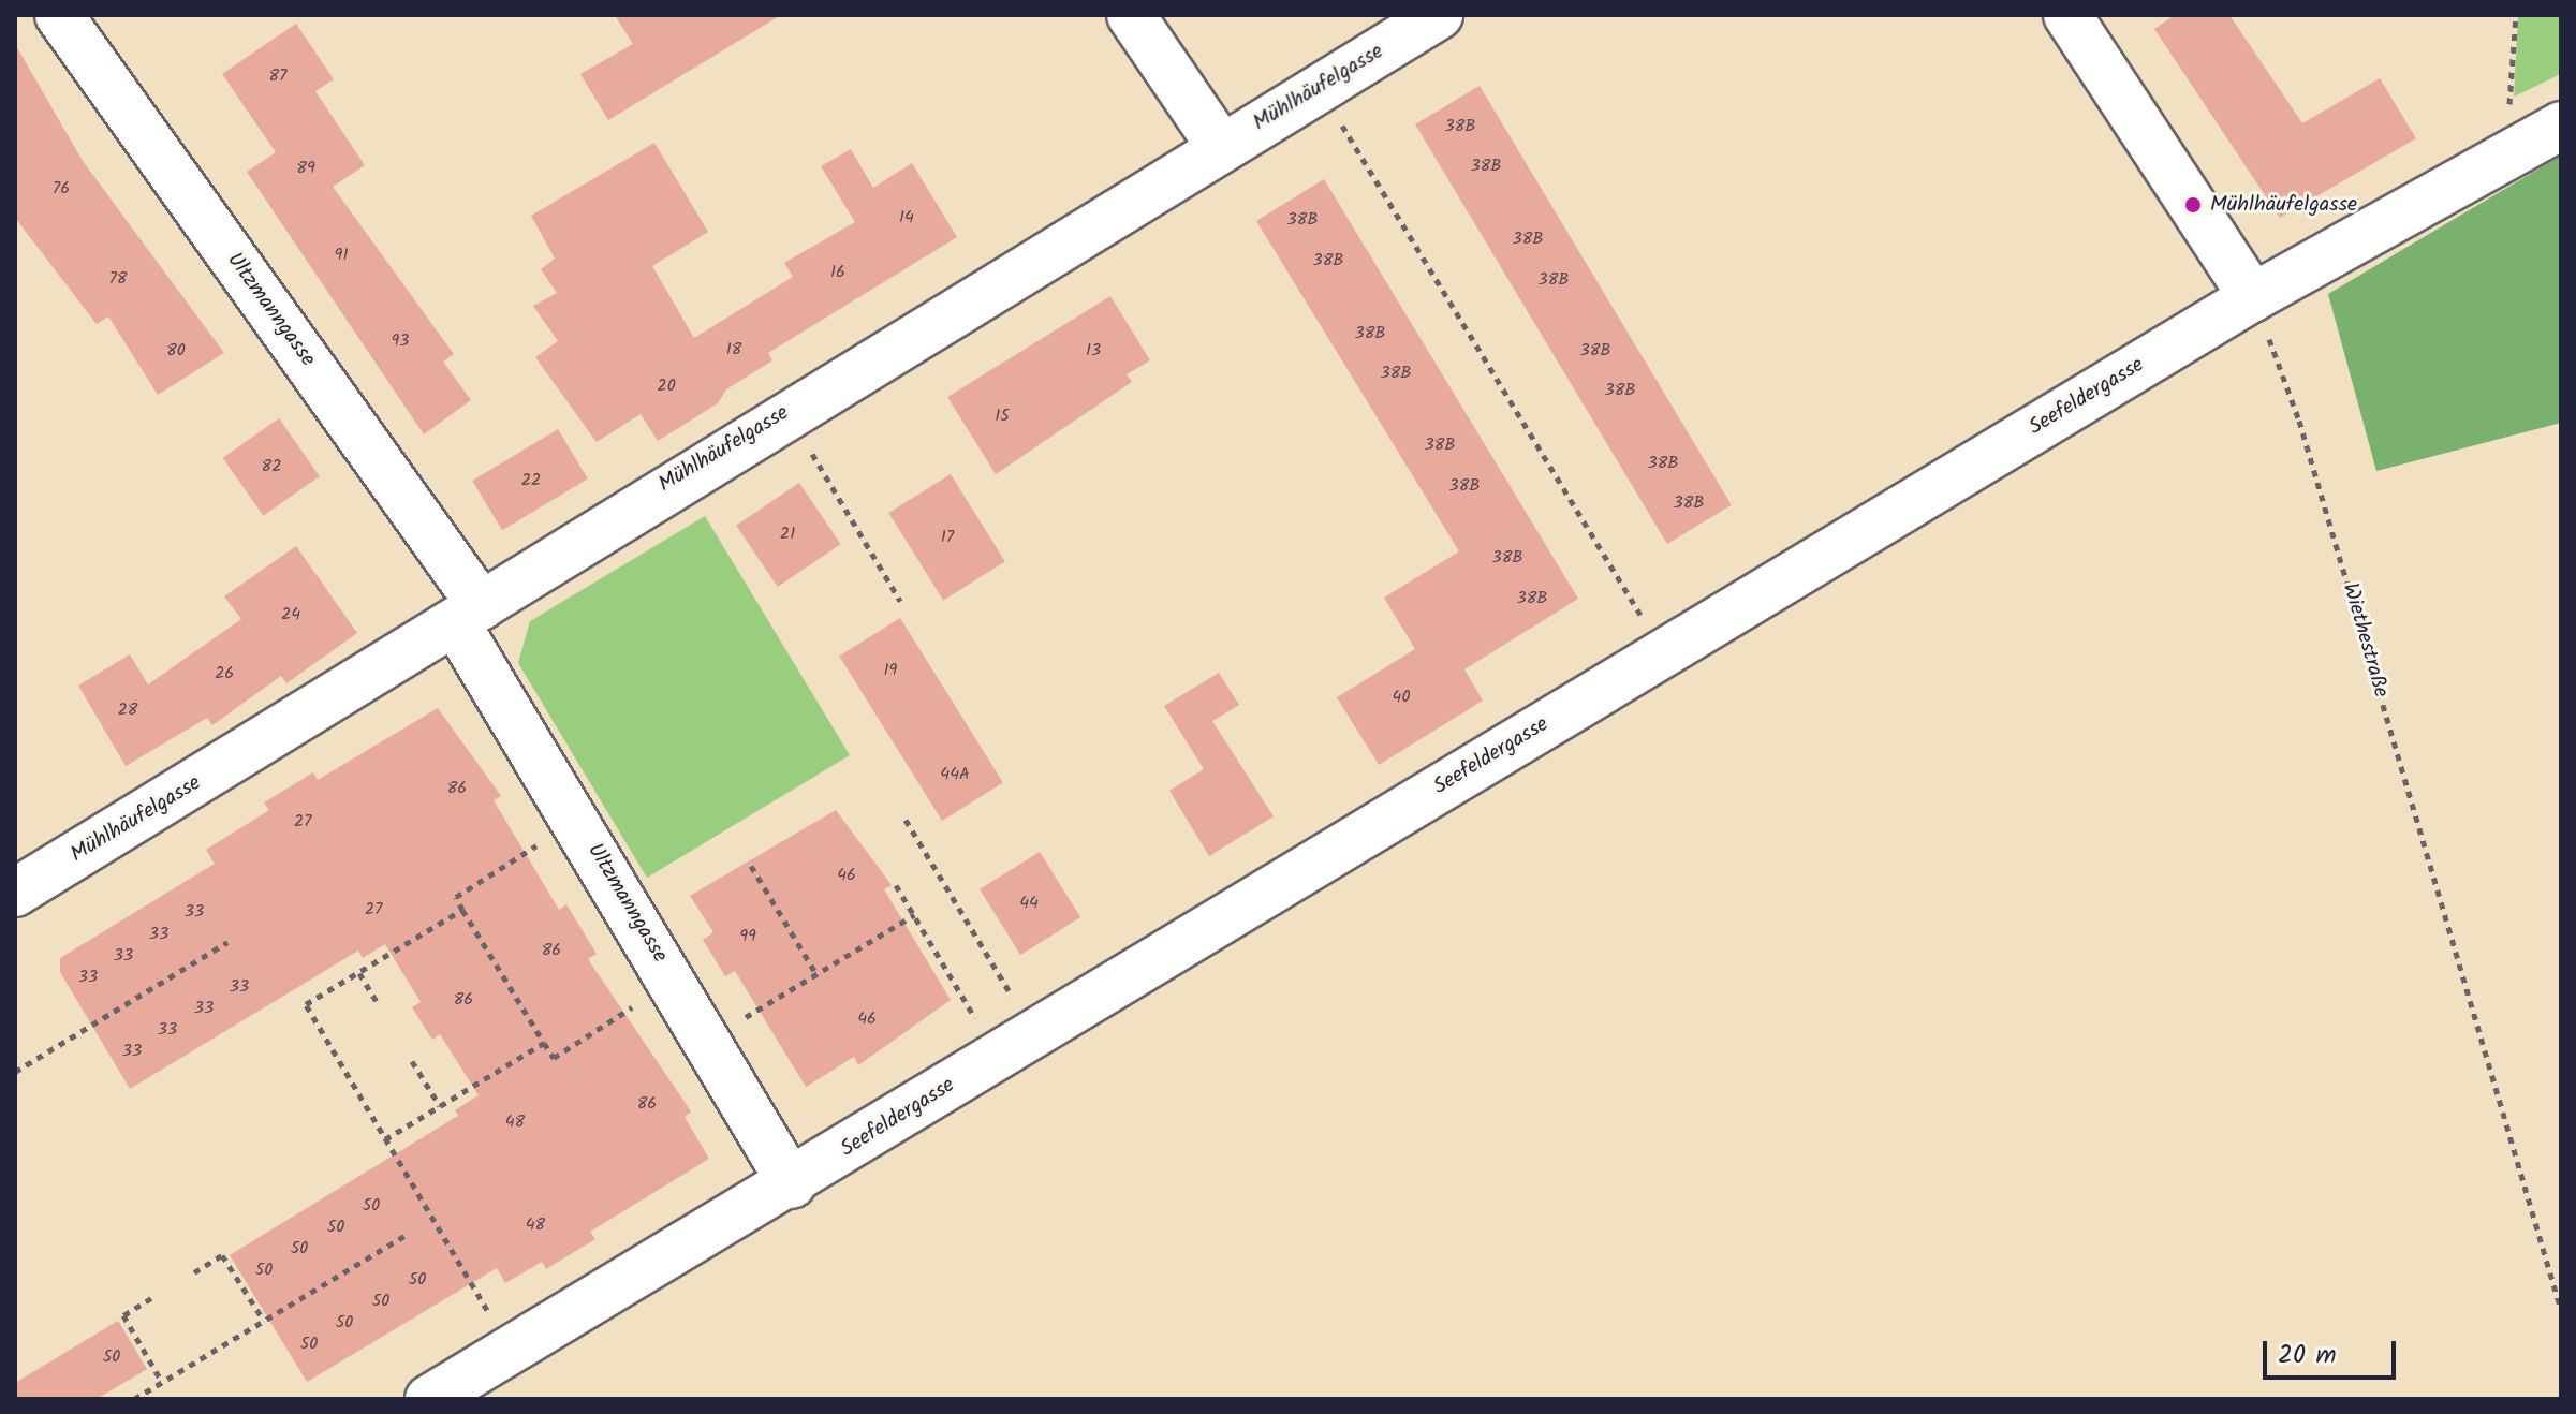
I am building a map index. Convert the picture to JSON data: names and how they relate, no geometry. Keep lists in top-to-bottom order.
{
  "streets": {
    "street": ["Mühlhäufelgasse", "Ultzmanngasse", "Seefeldergasse"],
    "path": ["Wiethestraße"]
  },
  "crossings": [
    ["Mühlhäufelgasse", "Ultzmanngasse"],
    ["Ultzmanngasse", "Seefeldergasse"],
    ["Seefeldergasse", "Wiethestraße"]
  ],
  "places": ["Mühlhäufelgasse"],
  "house_numbers": [
    "87",
    "38B",
    "38B",
    "89",
    "76",
    "14",
    "38B",
    "38B",
    "91",
    "38B",
    "16",
    "78",
    "38B",
    "38B",
    "93",
    "18",
    "80",
    "13",
    "38B",
    "38B",
    "20",
    "38B",
    "15",
    "38B",
    "38B",
    "82",
    "22",
    "38B",
    "38B",
    "21",
    "17",
    "38B",
    "38B",
    "24",
    "19",
    "26",
    "40",
    "28",
    "44A",
    "86",
    "27",
    "46",
    "44",
    "27",
    "33",
    "33",
    "99",
    "86",
    "33",
    "33",
    "33",
    "86",
    "33",
    "46",
    "33",
    "33",
    "86",
    "48",
    "50",
    "48",
    "50",
    "50",
    "50",
    "50",
    "50",
    "50",
    "50",
    "50"
  ],
  "scale_bar": "20 m"
}
